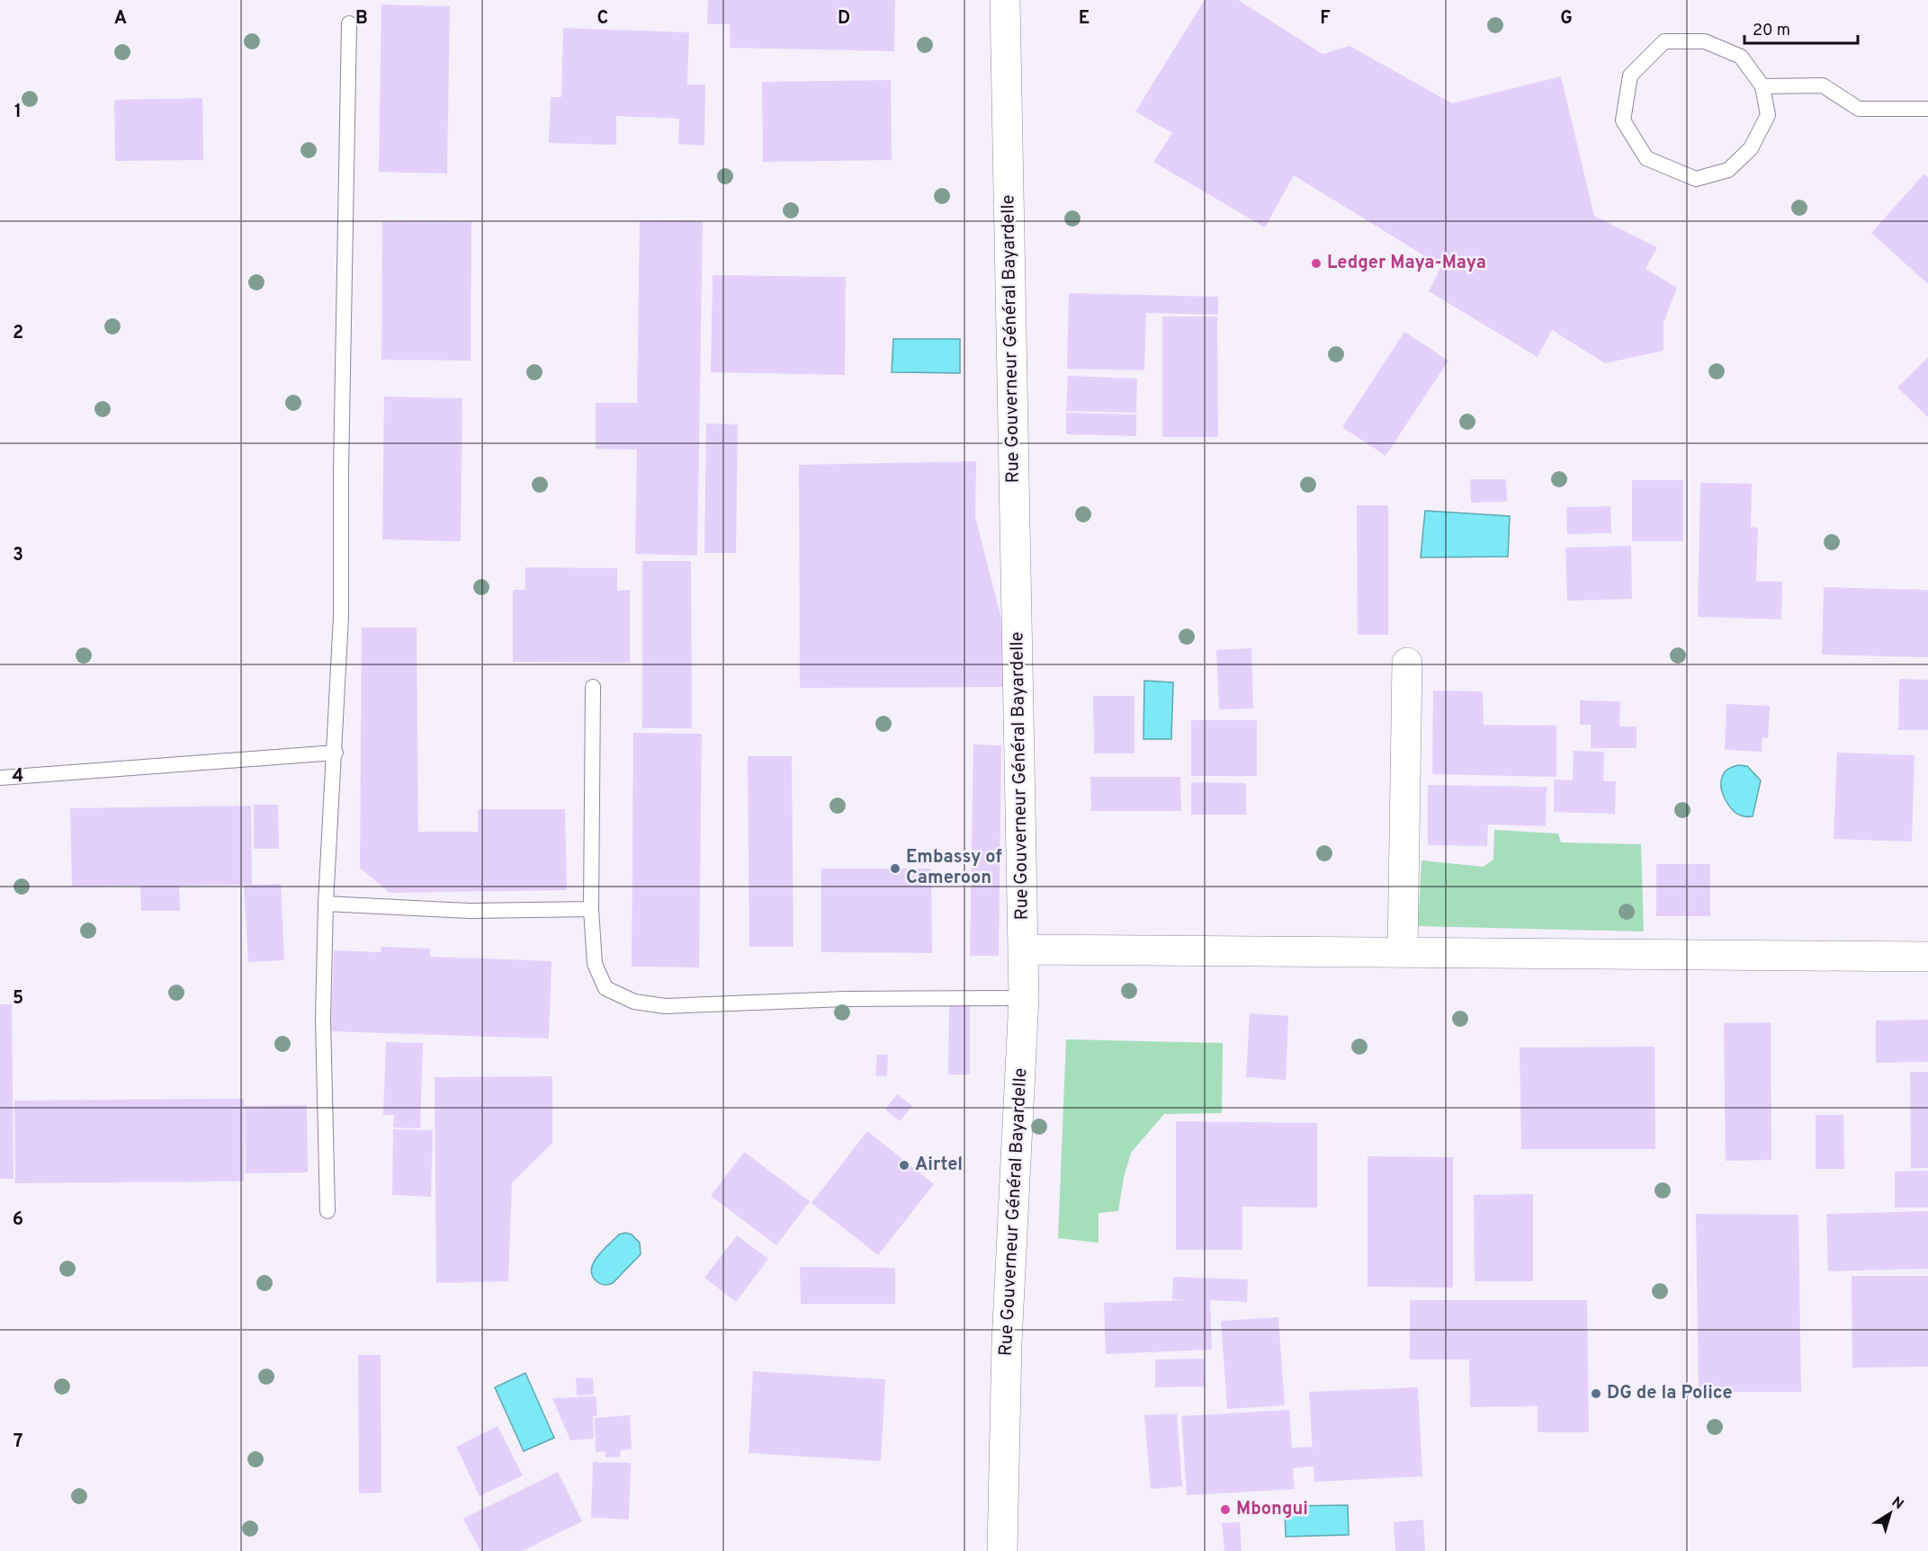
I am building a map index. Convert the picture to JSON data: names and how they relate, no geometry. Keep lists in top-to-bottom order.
{
  "streets": {
    "street": ["Rue Gouverneur Général Bayardelle"]
  },
  "places": [
    "Ledger Maya-Maya",
    "Embassy of Cameroon",
    "Airtel",
    "DG de la Police",
    "Mbongui"
  ],
  "scale_bar": "20 m",
  "north": "top right",
  "grid": {
    "columns": [
      "A",
      "B",
      "C",
      "D",
      "E",
      "F",
      "G"
    ],
    "rows": [
      "1",
      "2",
      "3",
      "4",
      "5",
      "6",
      "7"
    ]
  }
}
